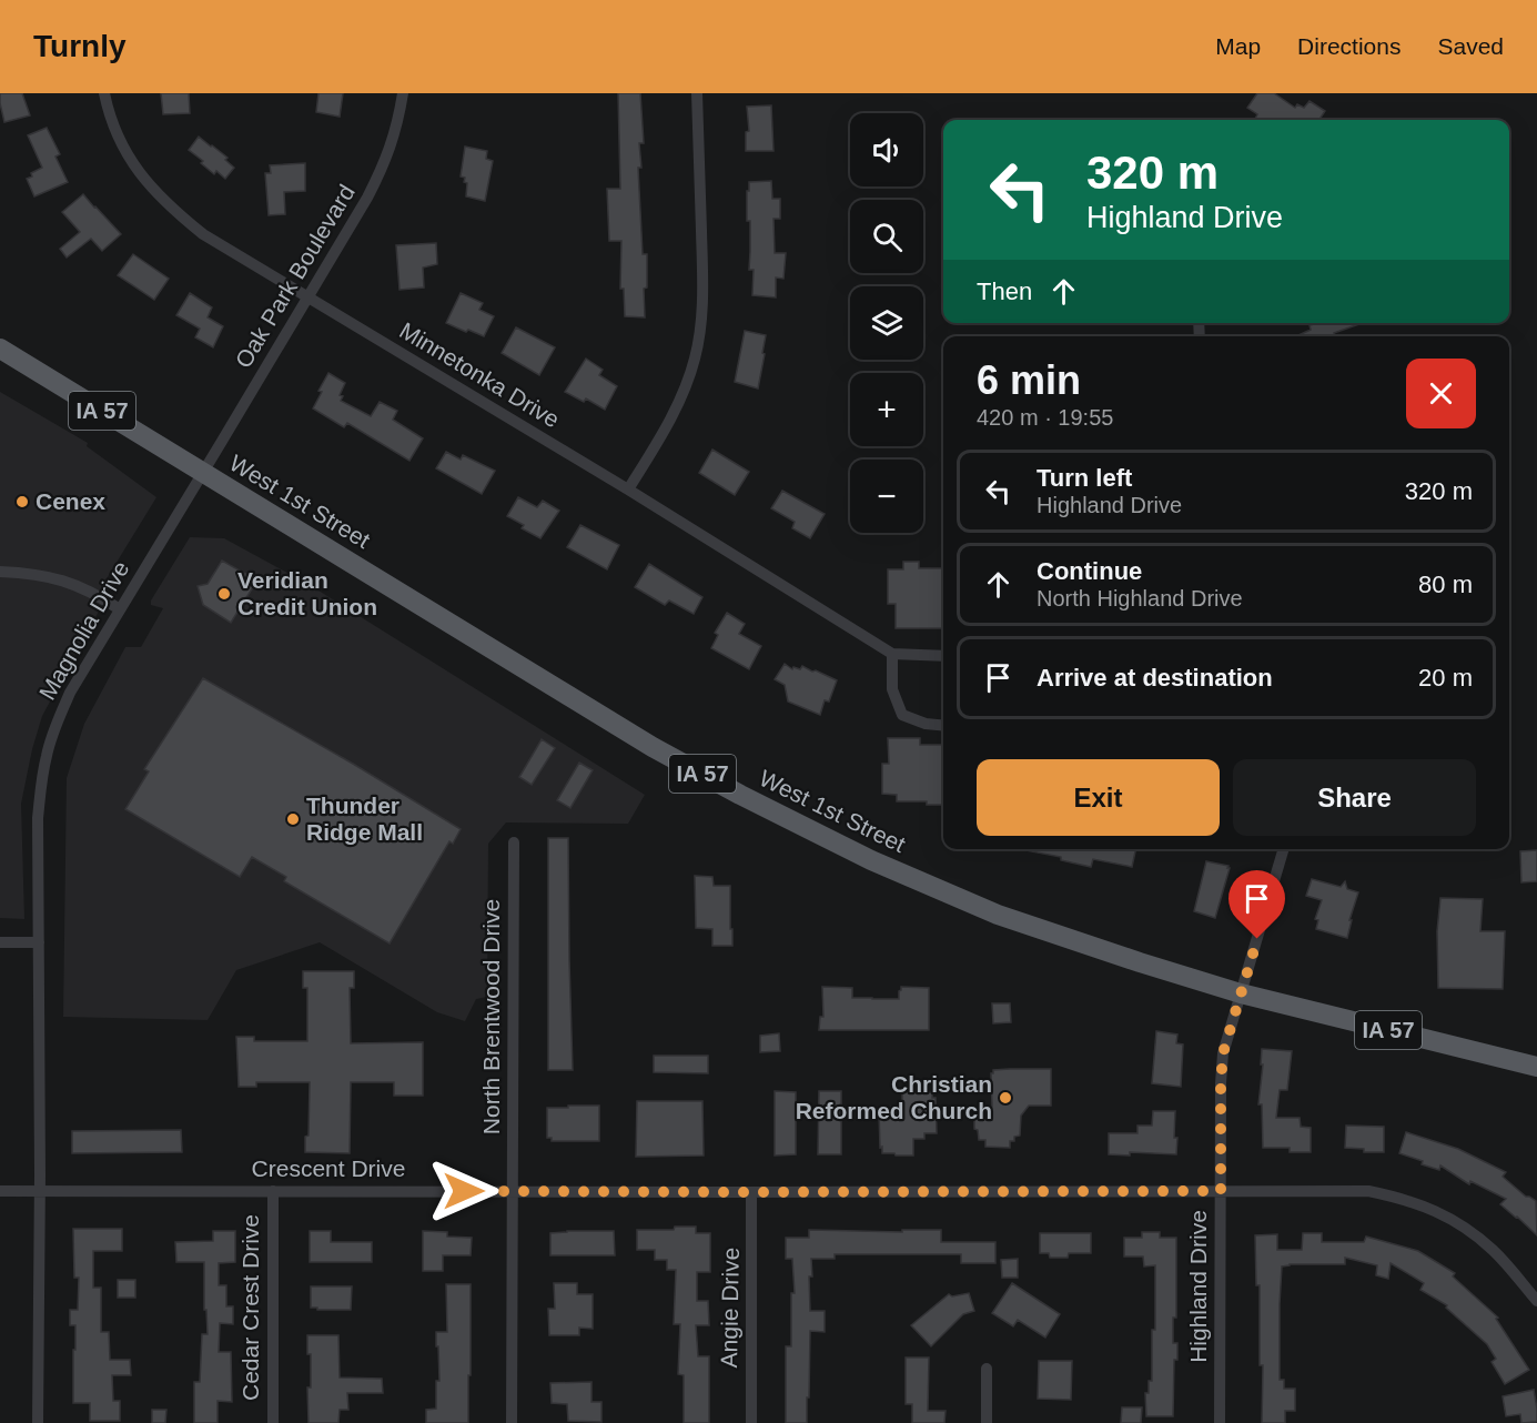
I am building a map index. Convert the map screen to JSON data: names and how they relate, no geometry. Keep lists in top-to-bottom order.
{
  "streets": {
    "main road": ["IA 57", "West 1st Street"],
    "street": [
      "Oak Park Boulevard",
      "Minnetonka Drive",
      "Magnolia Drive",
      "North Brentwood Drive",
      "Crescent Drive",
      "Highland Drive",
      "Cedar Crest Drive",
      "Angie Drive"
    ]
  },
  "crossings": [
    ["Oak Park Boulevard", "Minnetonka Drive"],
    ["Oak Park Boulevard", "West 1st Street"],
    ["Oak Park Boulevard", "Magnolia Drive"],
    ["West 1st Street", "Magnolia Drive"],
    ["West 1st Street", "Highland Drive"],
    ["Magnolia Drive", "Crescent Drive"],
    ["North Brentwood Drive", "Crescent Drive"],
    ["Crescent Drive", "Highland Drive"],
    ["Crescent Drive", "Cedar Crest Drive"],
    ["Crescent Drive", "Angie Drive"]
  ],
  "places": [
    "Cenex",
    "Veridian Credit Union",
    "Thunder Ridge Mall",
    "Christian Reformed Church"
  ],
  "page": {
    "header": "Turnly",
    "nav": ["Map", "Directions", "Saved"],
    "map_buttons": ["+", "−"],
    "turn": ["320 m", "Highland Drive"],
    "then": "Then",
    "heading": ["6 min", "420 m · 19:55"],
    "list": [
      {
        "name": "Turn left",
        "note": "Highland Drive",
        "value": "320 m"
      },
      {
        "name": "Continue",
        "note": "North Highland Drive",
        "value": "80 m"
      },
      {
        "name": "Arrive at destination",
        "value": "20 m"
      }
    ],
    "buttons": ["Exit", "Share"]
  }
}
